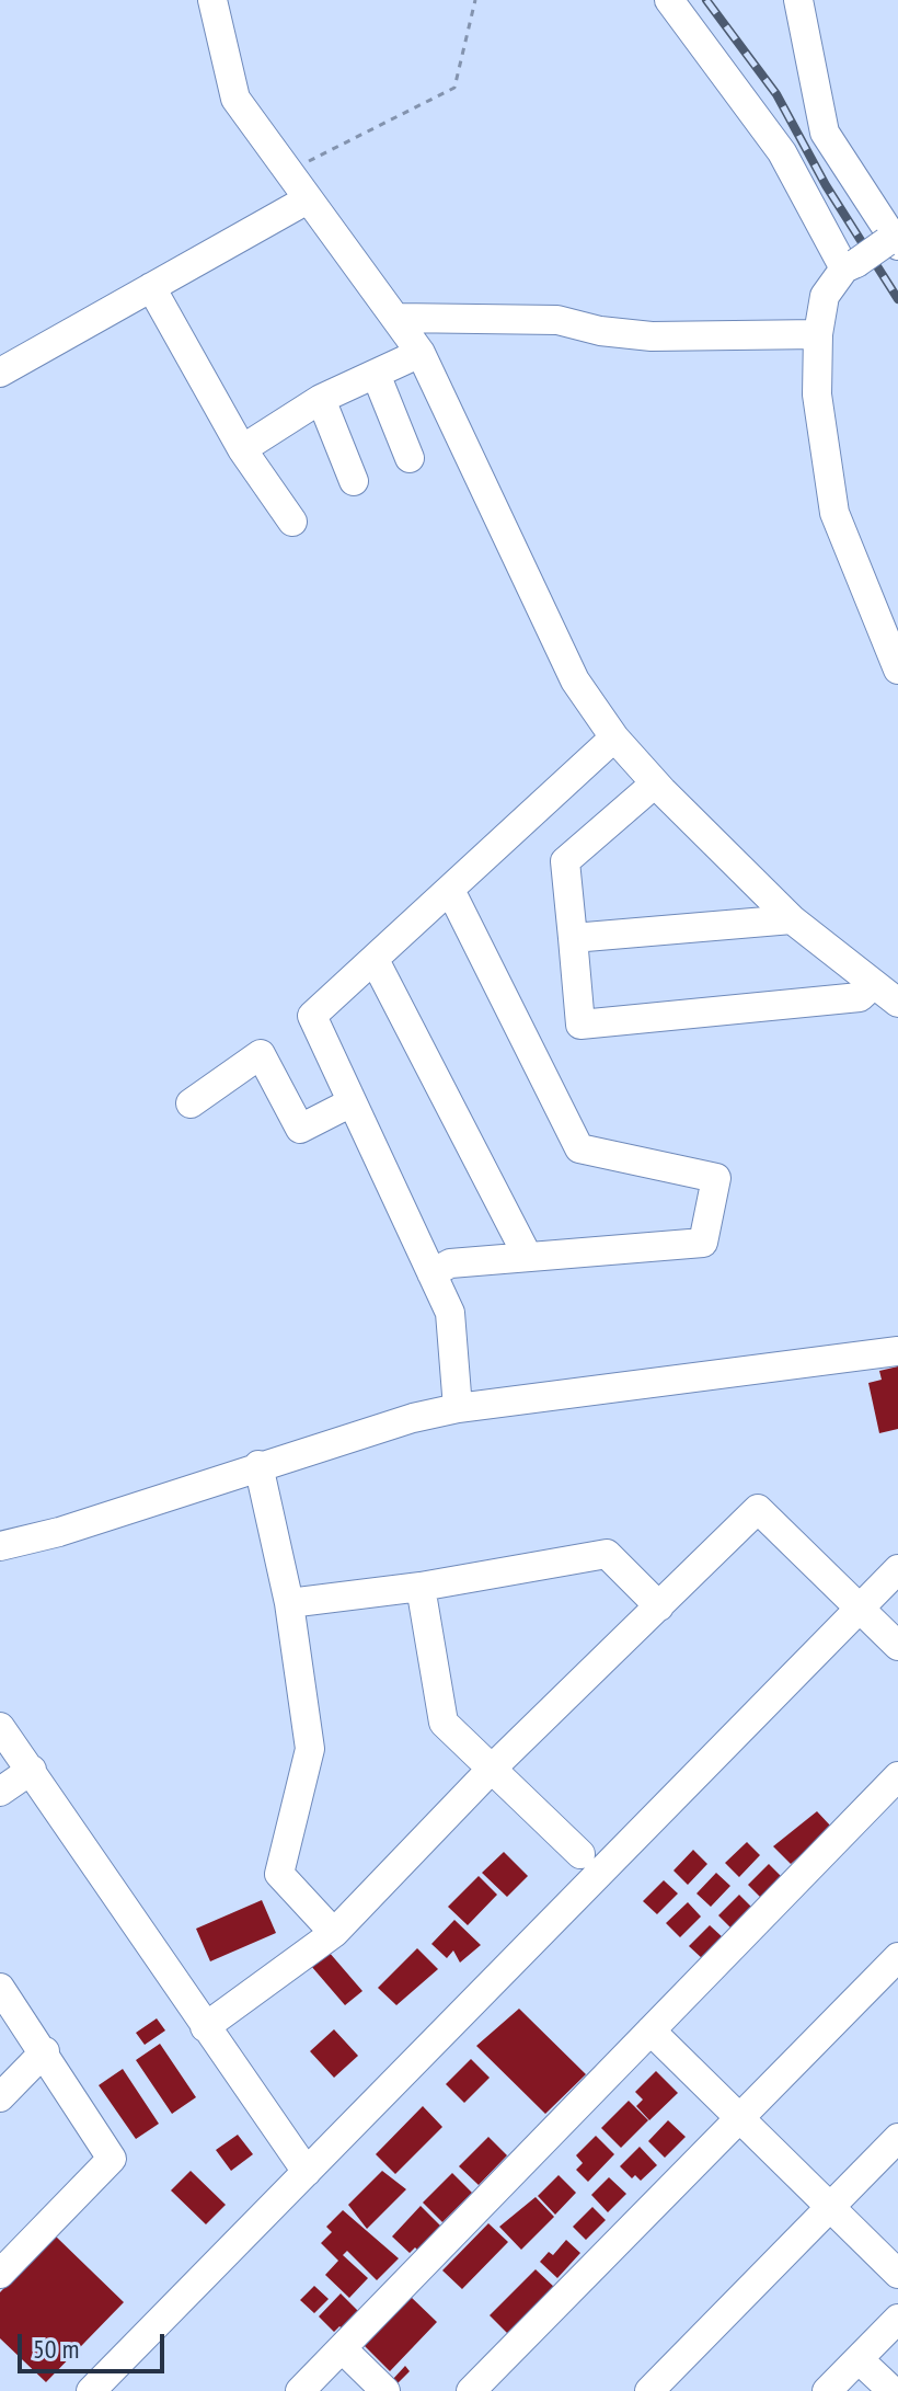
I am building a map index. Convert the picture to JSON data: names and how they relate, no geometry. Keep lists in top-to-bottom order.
{
  "scale_bar": "50 m"
}
